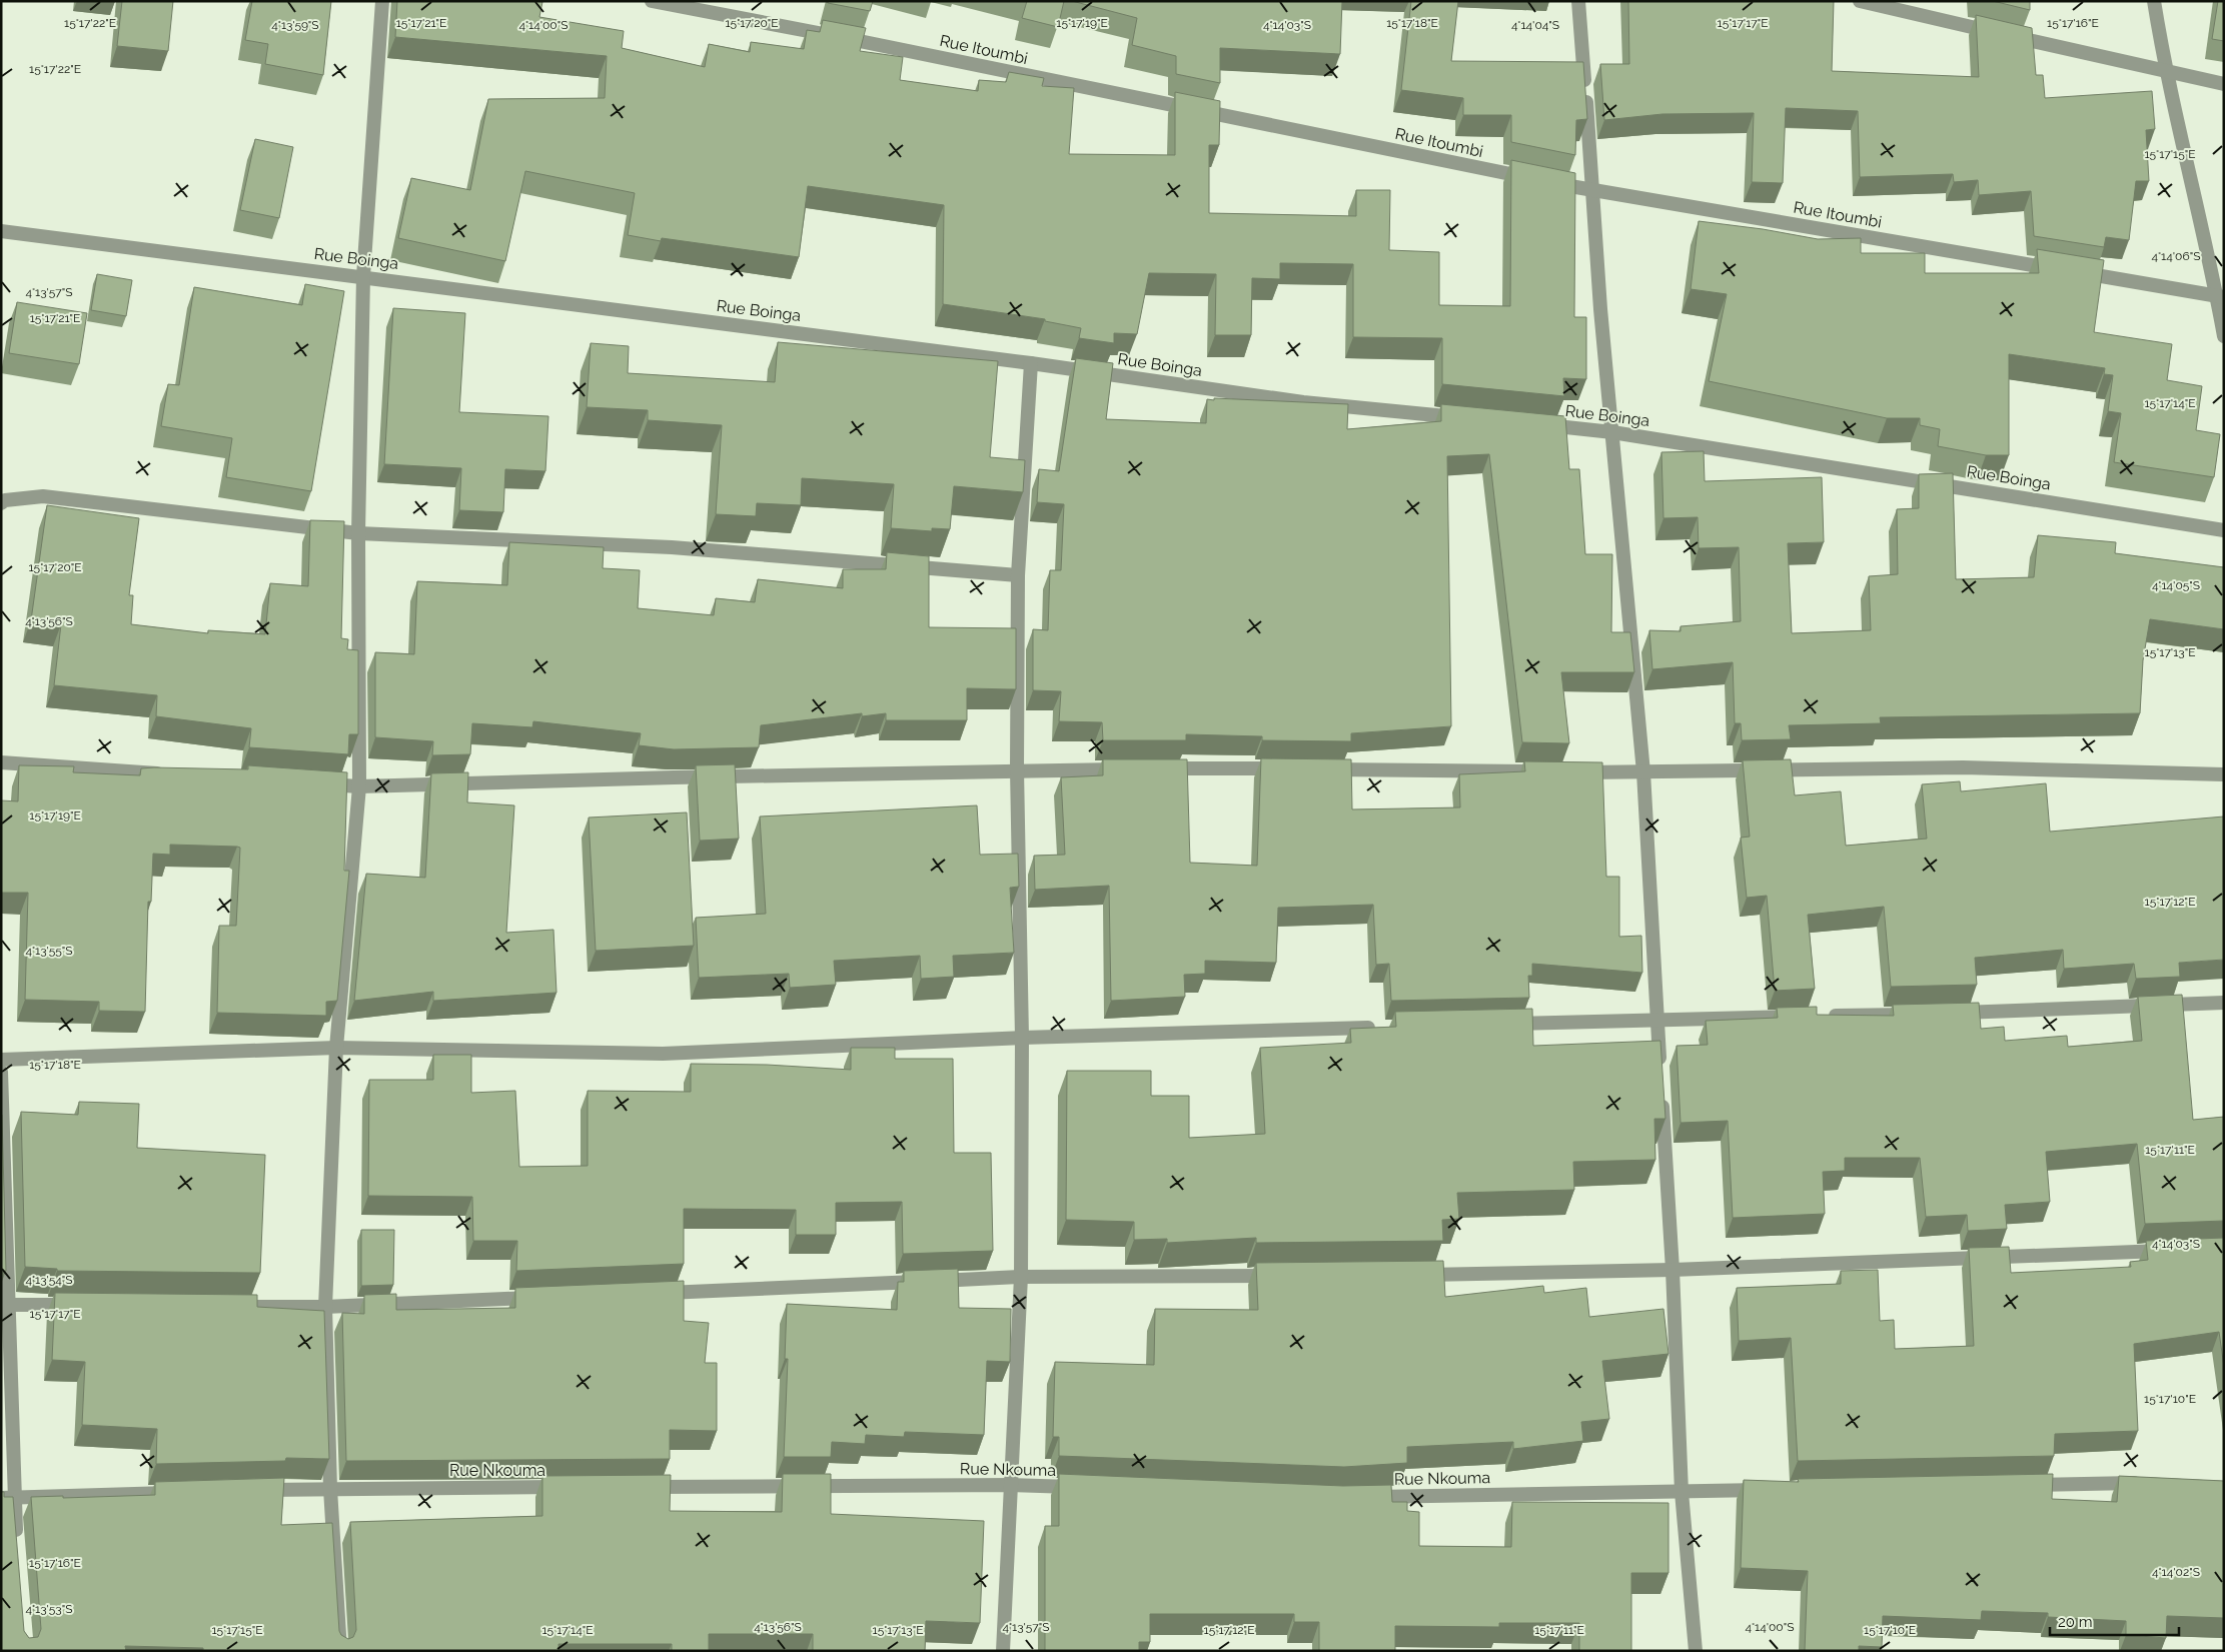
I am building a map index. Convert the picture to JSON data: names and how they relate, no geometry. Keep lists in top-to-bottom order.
{
  "streets": {
    "street": ["Rue Itoumbi", "Rue Boinga", "Rue Nkouma"]
  },
  "scale_bar": "20 m",
  "coordinates": [
    "15°17'22\"E",
    "15°17'21\"E",
    "15°17'20\"E",
    "15°17'19\"E",
    "15°17'18\"E",
    "15°17'17\"E",
    "15°17'16\"E",
    "4°13'59\"S",
    "4°14'00\"S",
    "4°14'03\"S",
    "4°14'04\"S",
    "15°17'15\"E",
    "4°14'06\"S",
    "4°13'57\"S",
    "15°17'14\"E",
    "4°14'05\"S",
    "4°13'56\"S",
    "15°17'13\"E",
    "15°17'12\"E",
    "4°13'55\"S",
    "15°17'11\"E",
    "4°13'54\"S",
    "15°17'10\"E",
    "4°14'02\"S",
    "4°13'53\"S"
  ]
}
